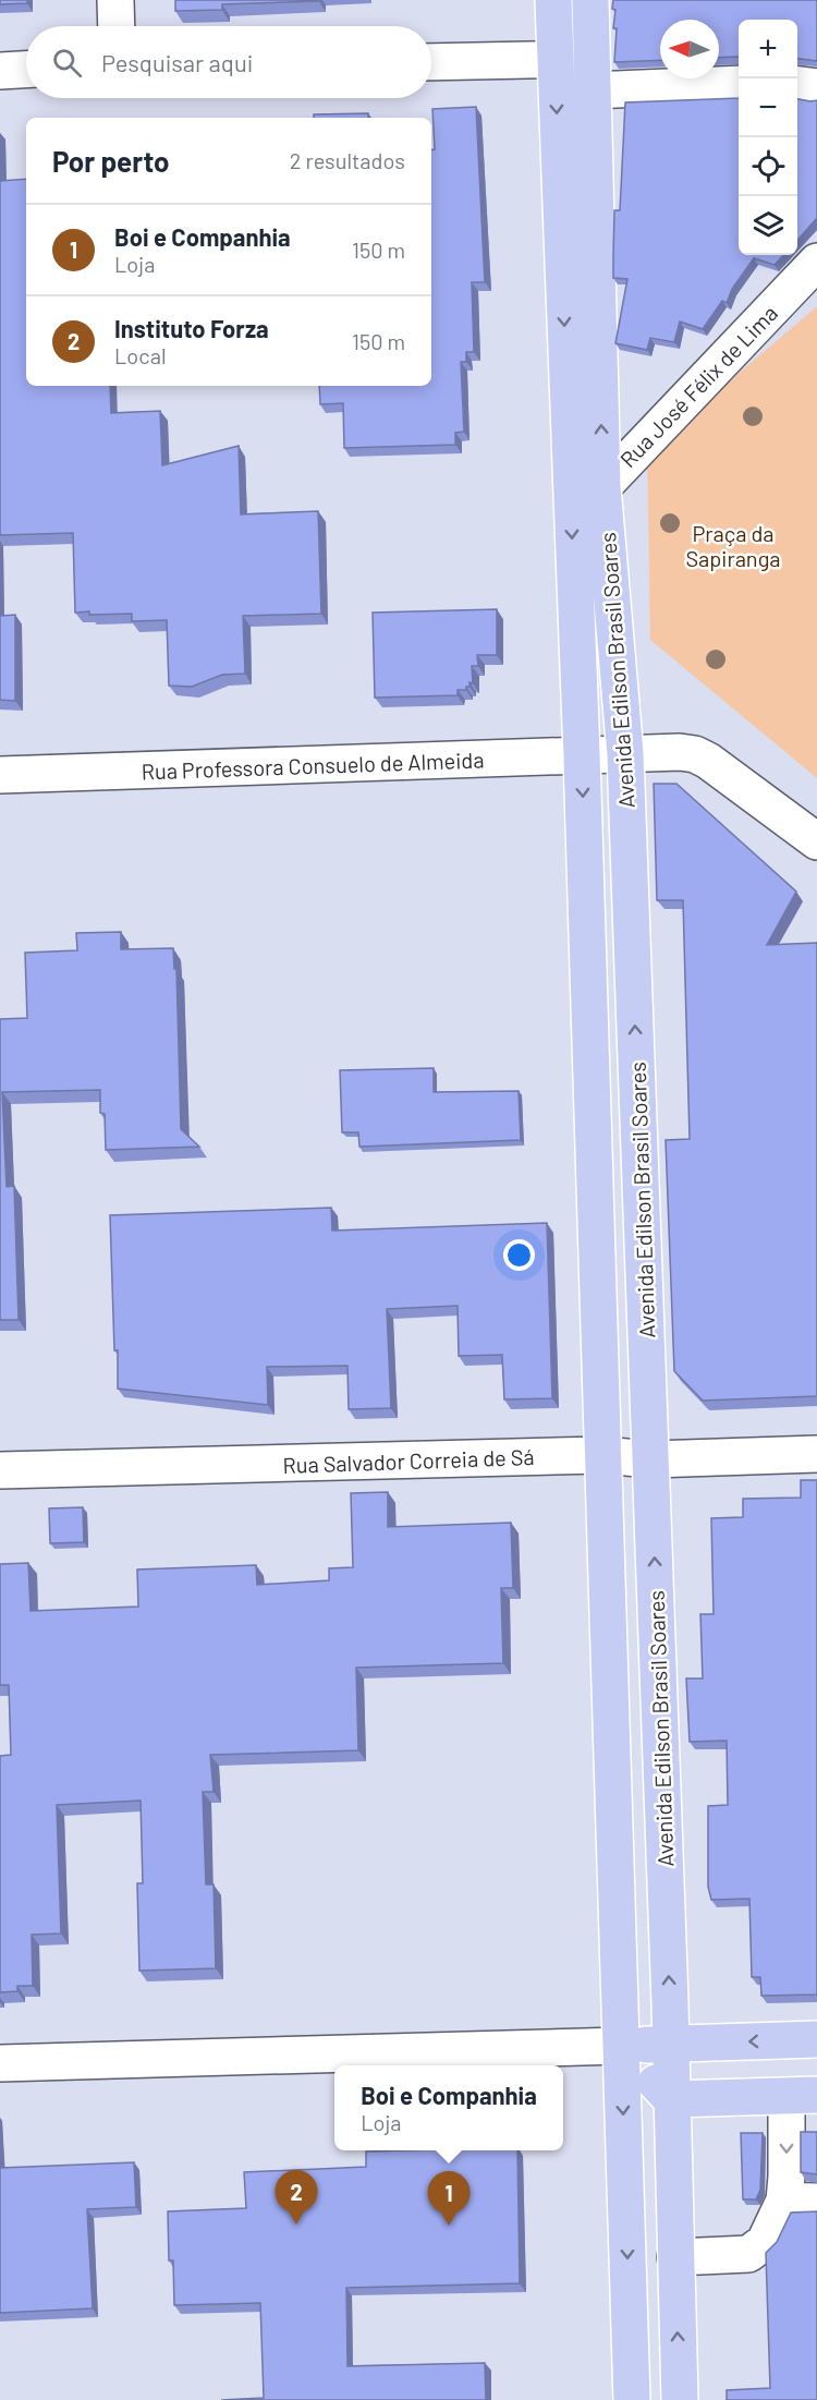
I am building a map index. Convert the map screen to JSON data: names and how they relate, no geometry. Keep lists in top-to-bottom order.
{
  "streets": {
    "main road": ["Avenida Edilson Brasil Soares"],
    "street": ["Rua José Félix de Lima", "Rua Professora Consuelo de Almeida", "Rua Salvador Correia de Sá"]
  },
  "crossings": [
    ["Rua José Félix de Lima", "Avenida Edilson Brasil Soares"],
    ["Avenida Edilson Brasil Soares", "Rua Professora Consuelo de Almeida"],
    ["Avenida Edilson Brasil Soares", "Rua Salvador Correia de Sá"]
  ],
  "parks": ["Praça da Sapiranga"],
  "north": "left",
  "page": {
    "map_buttons": ["+", "−"],
    "search": "Pesquisar aqui",
    "heading": ["Por perto", "2 resultados"],
    "list": [
      {
        "mark": "1",
        "name": "Boi e Companhia",
        "note": "Loja",
        "value": "150 m"
      },
      {
        "mark": "2",
        "name": "Instituto Forza",
        "note": "Local",
        "value": "150 m"
      }
    ],
    "popup": ["Boi e Companhia", "Loja"],
    "pins": ["2", "1"]
  }
}
